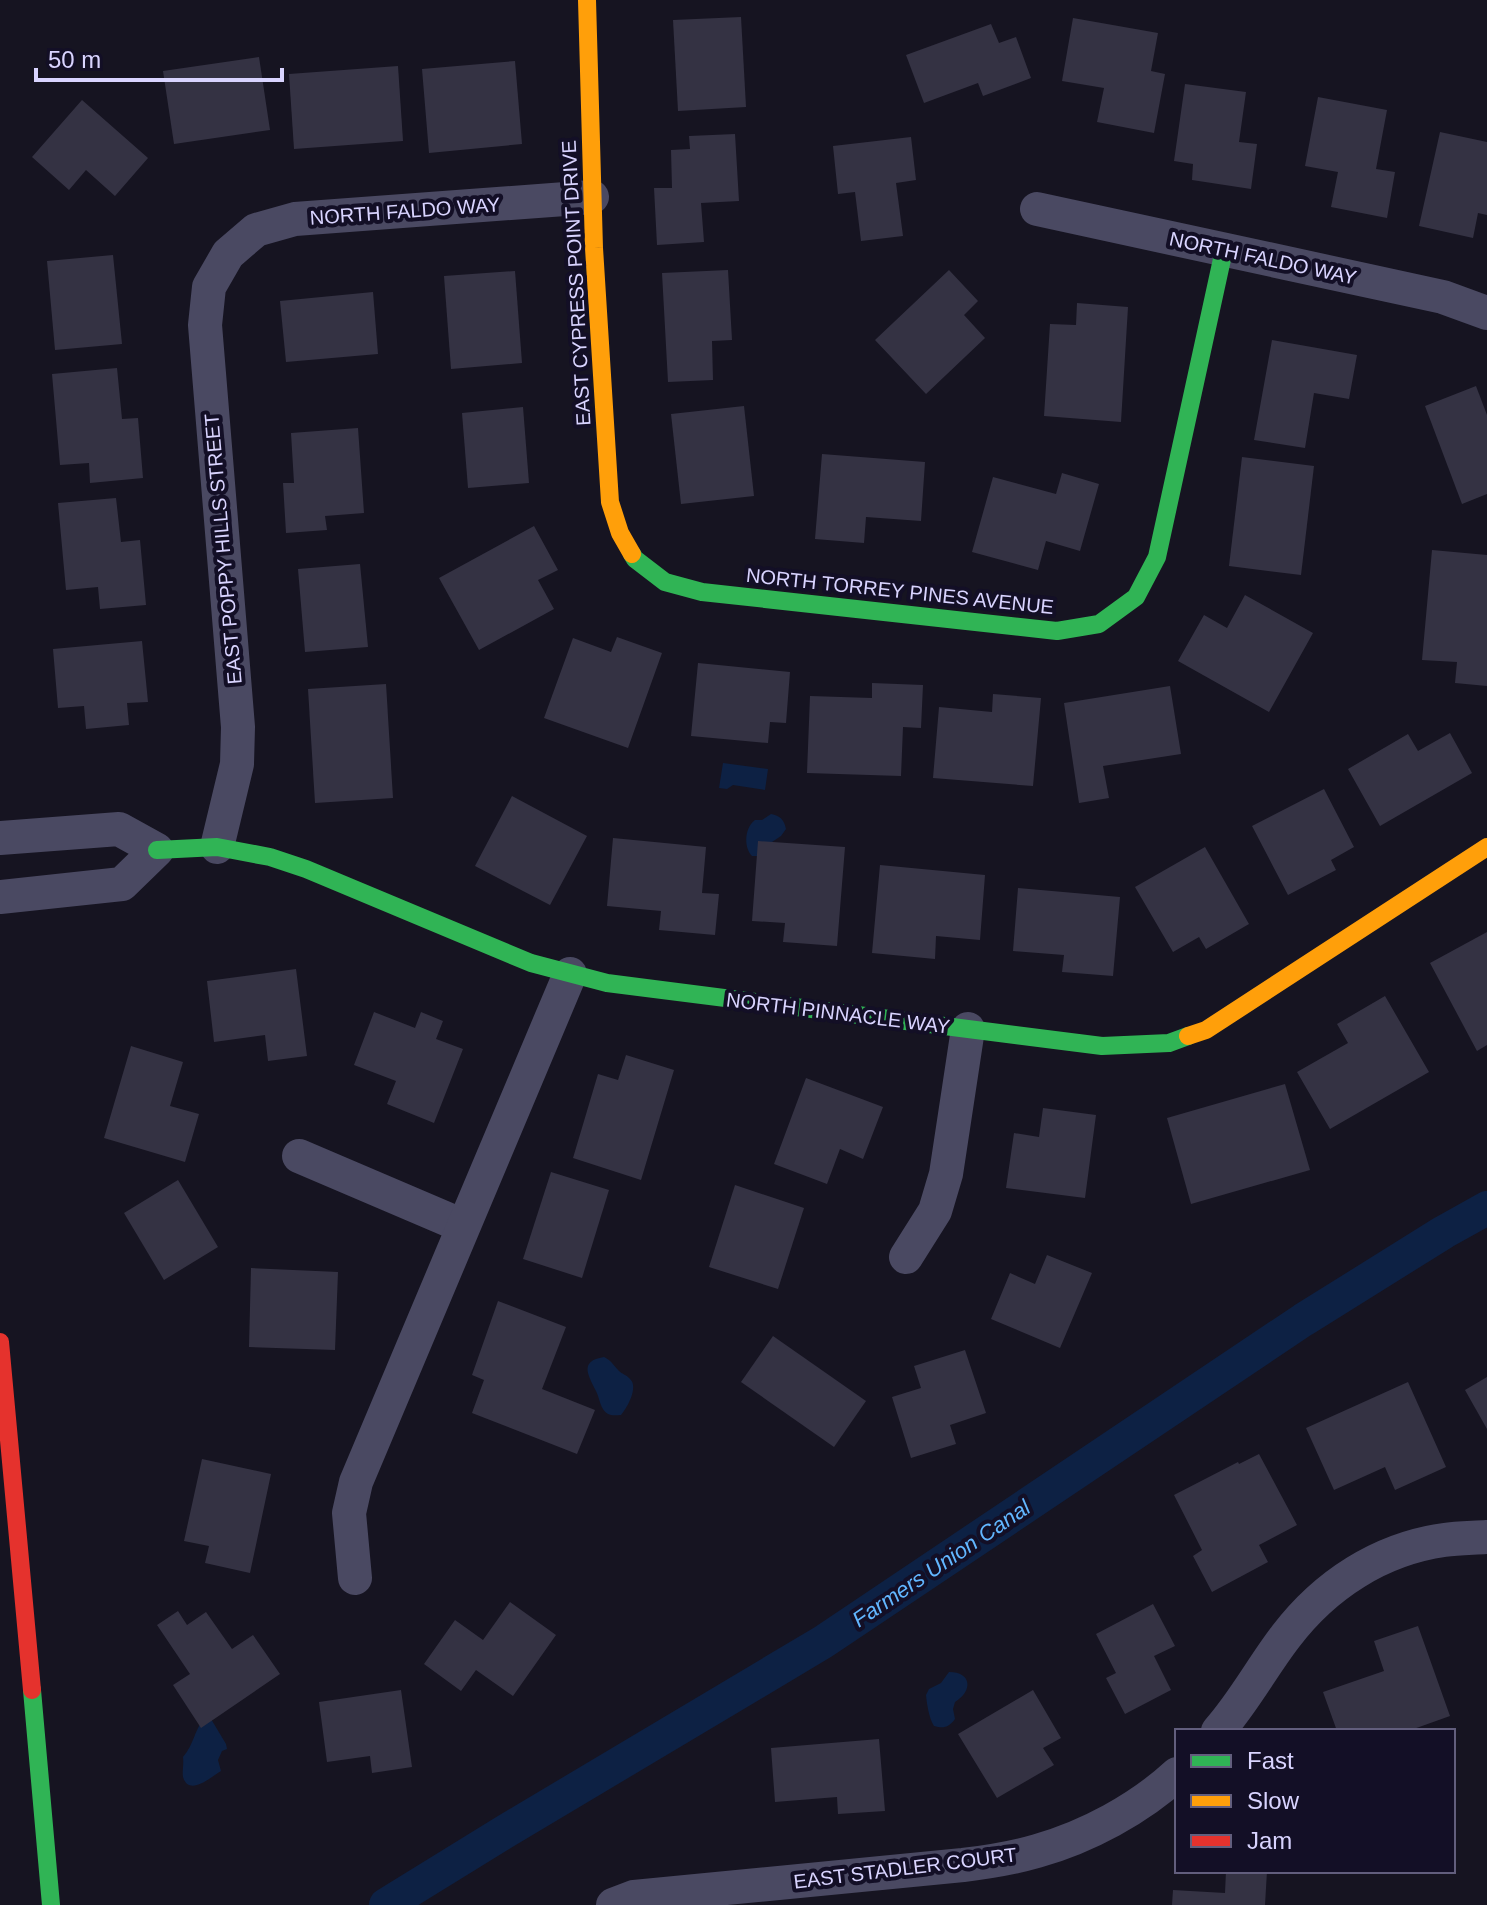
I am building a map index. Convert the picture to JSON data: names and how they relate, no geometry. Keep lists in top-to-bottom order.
{
  "streets": {
    "street": [
      "NORTH FALDO WAY",
      "EAST CYPRESS POINT DRIVE",
      "EAST POPPY HILLS STREET",
      "NORTH TORREY PINES AVENUE",
      "NORTH PINNACLE WAY",
      "EAST STADLER COURT"
    ]
  },
  "crossings": [
    ["NORTH FALDO WAY", "EAST CYPRESS POINT DRIVE"],
    ["NORTH FALDO WAY", "EAST POPPY HILLS STREET"],
    ["NORTH FALDO WAY", "NORTH TORREY PINES AVENUE"],
    ["EAST CYPRESS POINT DRIVE", "NORTH TORREY PINES AVENUE"],
    ["EAST POPPY HILLS STREET", "NORTH PINNACLE WAY"]
  ],
  "water": ["Farmers Union Canal"],
  "legend": ["Fast", "Slow", "Jam"],
  "scale_bar": "50 m"
}
